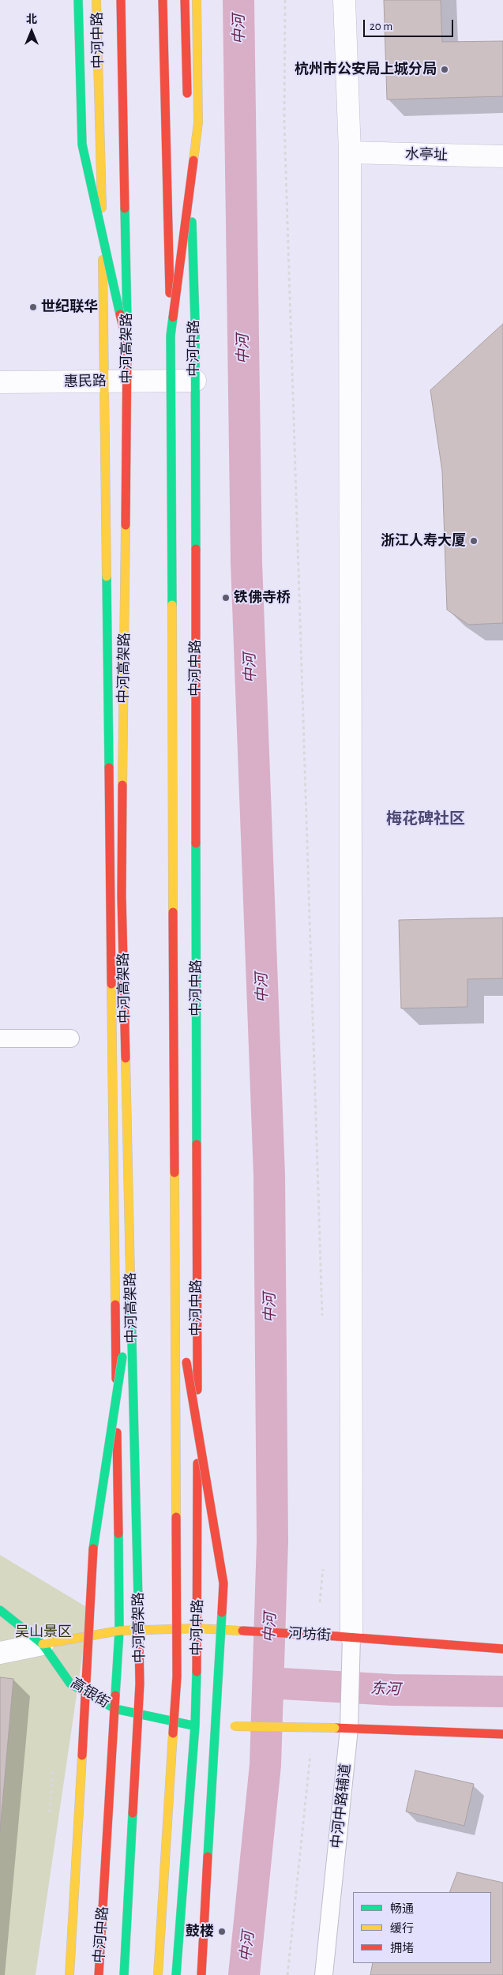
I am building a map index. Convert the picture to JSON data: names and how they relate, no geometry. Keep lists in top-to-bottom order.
{
  "streets": {
    "main road": [
      "中河中路",
      "中河高架路",
      "河坊街",
      "高银街"
    ],
    "street": ["水亭址", "惠民路"],
    "lane": ["中河中路辅道"]
  },
  "crossings": [
    ["中河中路", "惠民路"],
    ["中河中路", "河坊街"],
    ["中河中路", "高银街"],
    ["河坊街", "高银街"],
    ["河坊街", "中河中路辅道"]
  ],
  "districts": ["梅花碑社区"],
  "water": ["中河", "东河"],
  "parks": ["吴山景区"],
  "places": [
    "杭州市公安局上城分局",
    "世纪联华",
    "浙江人寿大厦",
    "铁佛寺桥",
    "鼓楼"
  ],
  "legend": ["畅通", "缓行", "拥堵"],
  "scale_bar": "20 m",
  "north": "top"
}
